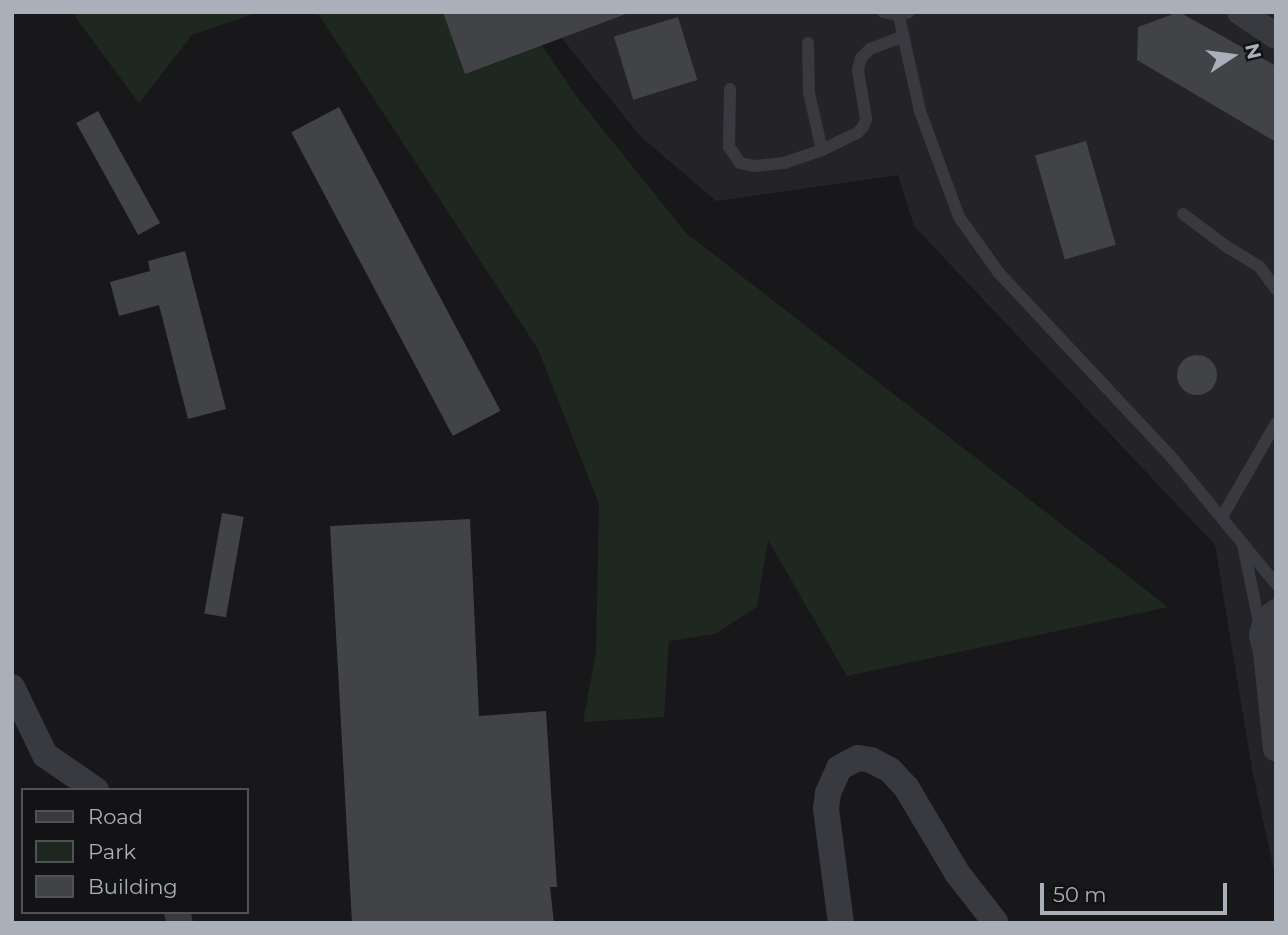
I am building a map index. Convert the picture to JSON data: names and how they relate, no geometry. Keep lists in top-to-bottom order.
{
  "legend": ["Road", "Park", "Building"],
  "scale_bar": "50 m",
  "north": "right"
}
